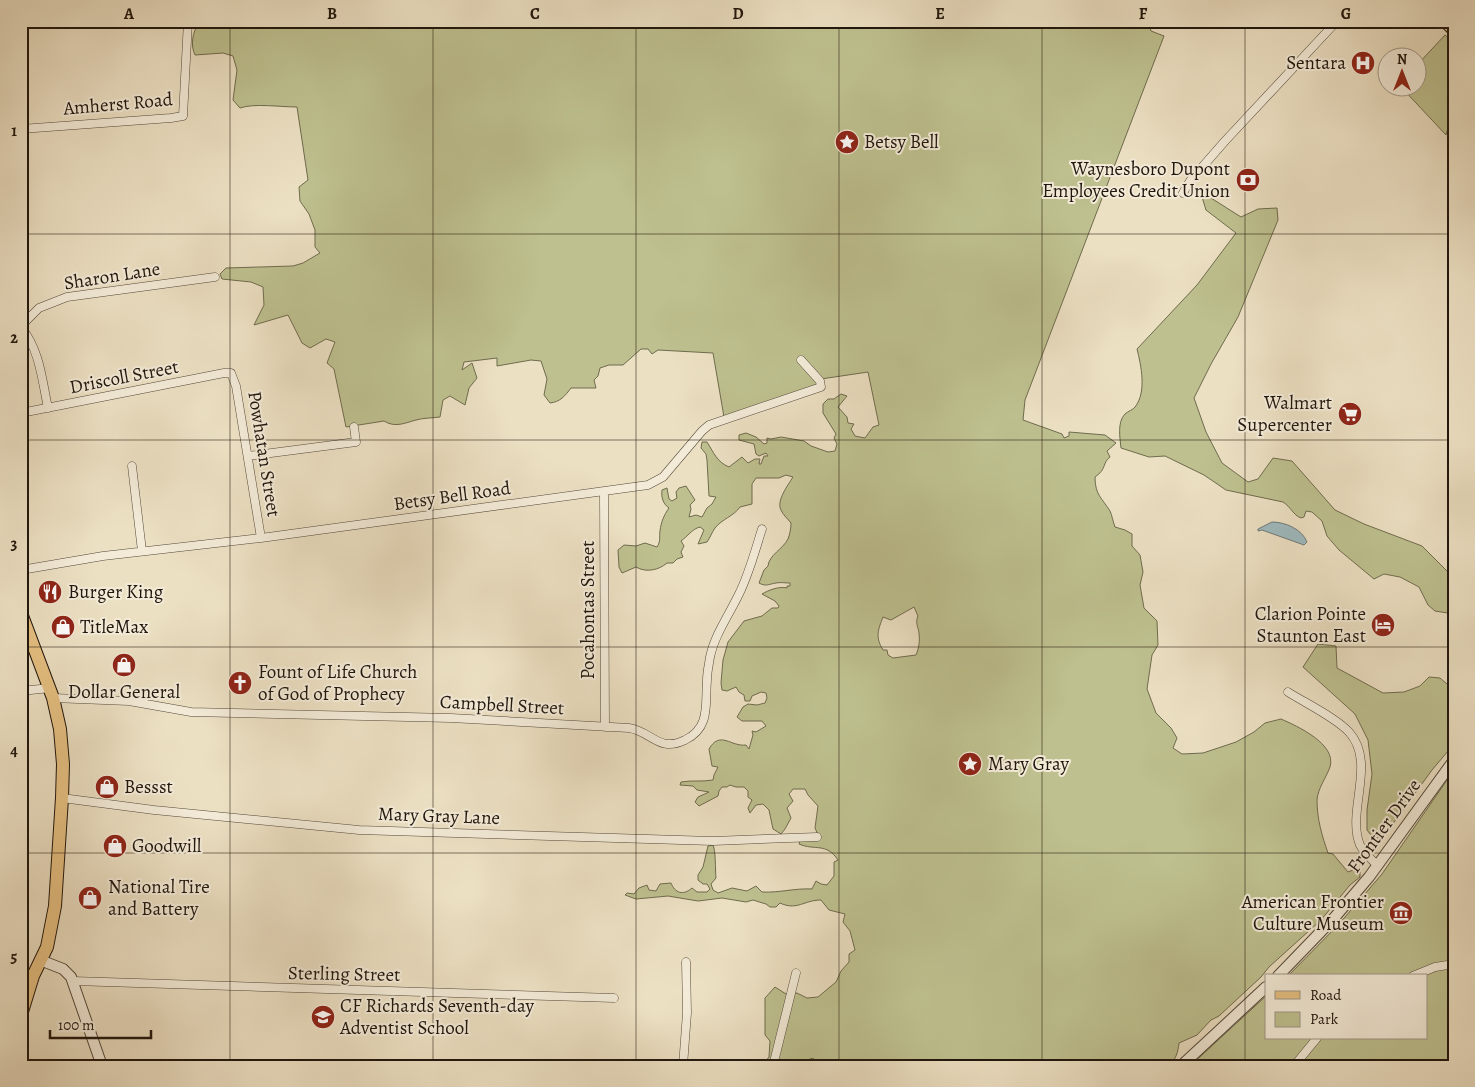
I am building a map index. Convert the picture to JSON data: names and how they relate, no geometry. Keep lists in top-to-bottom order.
{
  "streets": {
    "street": [
      "Amherst Road",
      "Sharon Lane",
      "Driscoll Street",
      "Powhatan Street",
      "Betsy Bell Road",
      "Pocahontas Street",
      "Campbell Street",
      "Mary Gray Lane",
      "Frontier Drive",
      "Sterling Street"
    ]
  },
  "crossings": [
    ["Driscoll Street", "Powhatan Street"],
    ["Powhatan Street", "Betsy Bell Road"],
    ["Betsy Bell Road", "Pocahontas Street"],
    ["Pocahontas Street", "Campbell Street"]
  ],
  "places": {
    "hospital": ["Sentara"],
    "place": ["Betsy Bell", "Mary Gray"],
    "bank": ["Waynesboro Dupont Employees Credit Union"],
    "supermarket": ["Walmart Supercenter"],
    "restaurant": ["Burger King"],
    "hotel": ["Clarion Pointe Staunton East"],
    "shop": [
      "TitleMax",
      "Dollar General",
      "Bessst",
      "Goodwill",
      "National Tire and Battery"
    ],
    "church": ["Fount of Life Church of God of Prophecy"],
    "museum": ["American Frontier Culture Museum"],
    "school or university": ["CF Richards Seventh-day Adventist School"]
  },
  "legend": ["Road", "Park"],
  "scale_bar": "100 m",
  "north": "top",
  "grid": {
    "columns": [
      "A",
      "B",
      "C",
      "D",
      "E",
      "F",
      "G"
    ],
    "rows": [
      "1",
      "2",
      "3",
      "4",
      "5"
    ]
  }
}
